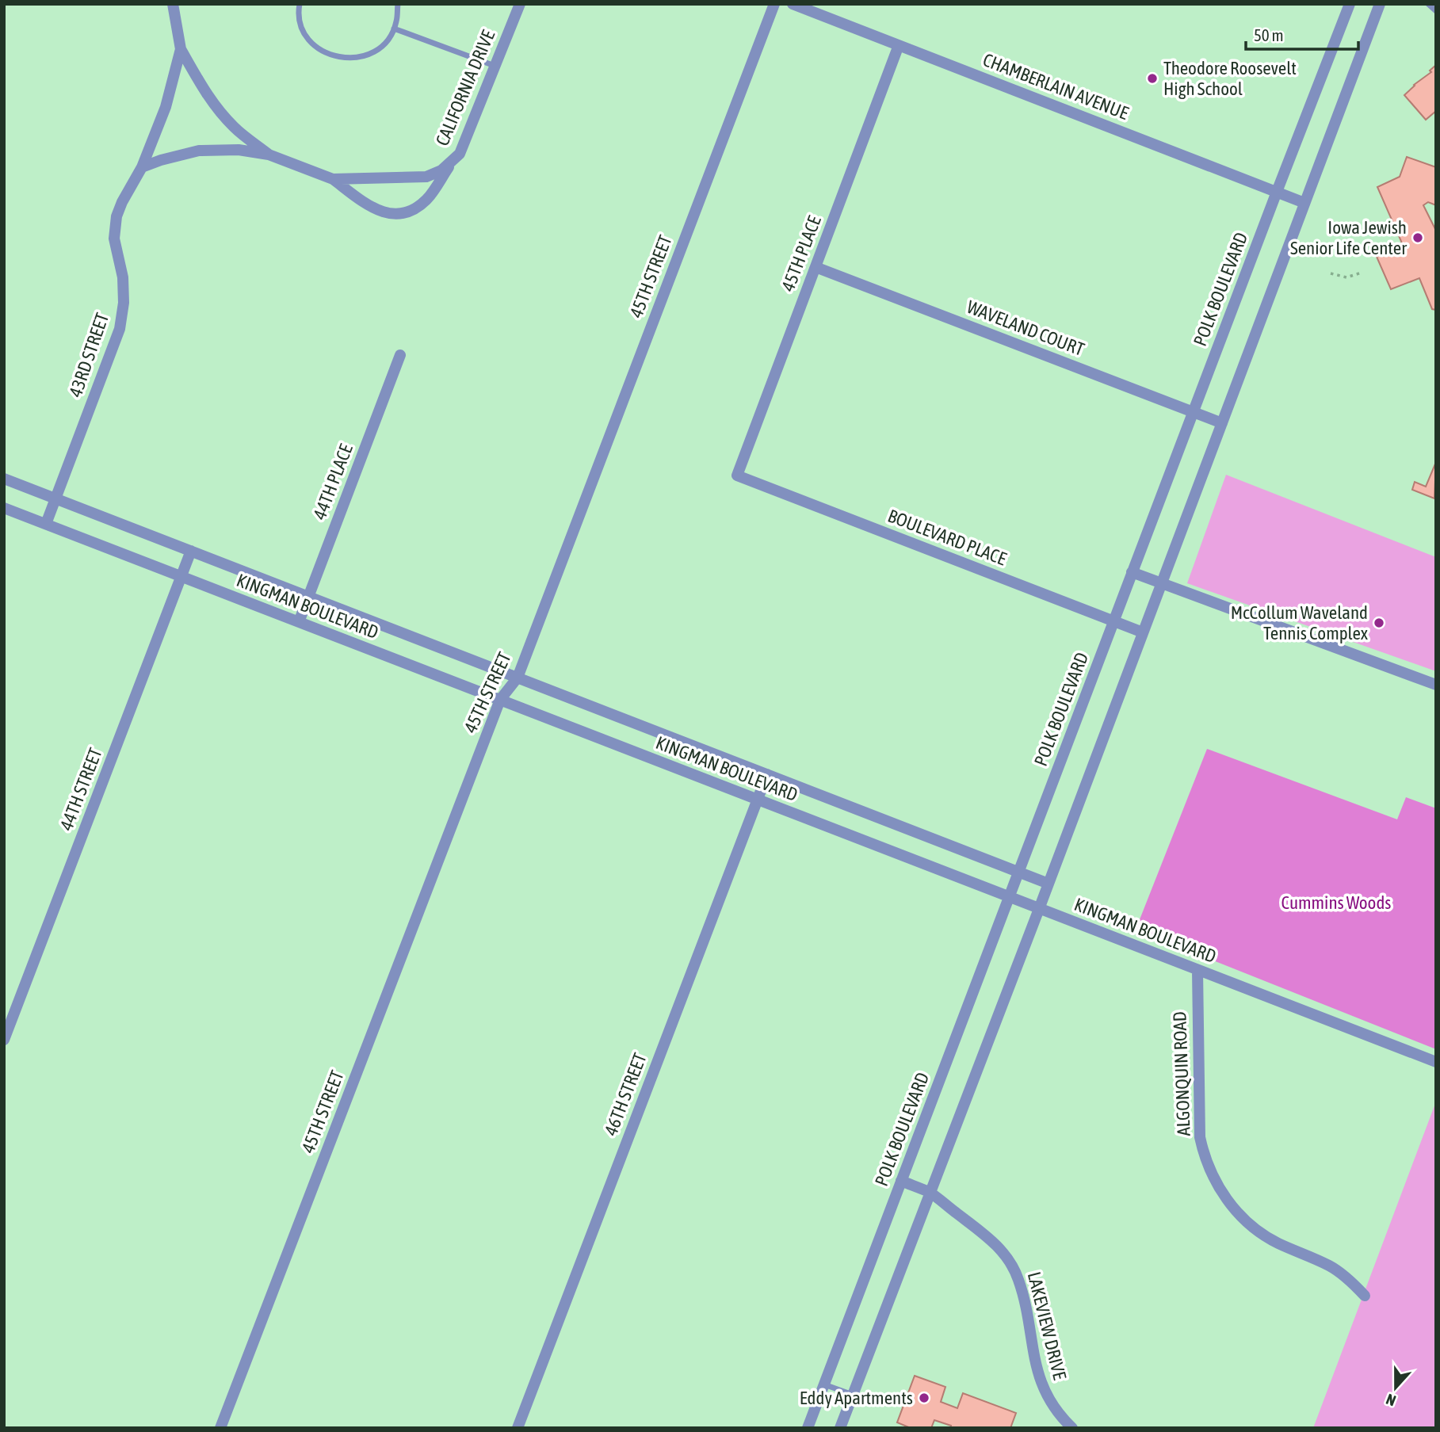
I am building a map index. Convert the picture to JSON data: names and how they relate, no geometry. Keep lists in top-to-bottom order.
{
  "streets": {
    "street": [
      "CHAMBERLAIN AVENUE",
      "CALIFORNIA DRIVE",
      "45TH PLACE",
      "45TH STREET",
      "POLK BOULEVARD",
      "WAVELAND COURT",
      "43RD STREET",
      "44TH PLACE",
      "BOULEVARD PLACE",
      "KINGMAN BOULEVARD",
      "44TH STREET",
      "ALGONQUIN ROAD",
      "46TH STREET",
      "LAKEVIEW DRIVE"
    ]
  },
  "crossings": [
    ["CHAMBERLAIN AVENUE", "45TH PLACE"],
    ["CHAMBERLAIN AVENUE", "POLK BOULEVARD"],
    ["CALIFORNIA DRIVE", "43RD STREET"],
    ["45TH PLACE", "WAVELAND COURT"],
    ["45TH PLACE", "BOULEVARD PLACE"],
    ["45TH STREET", "KINGMAN BOULEVARD"],
    ["POLK BOULEVARD", "WAVELAND COURT"],
    ["POLK BOULEVARD", "BOULEVARD PLACE"],
    ["POLK BOULEVARD", "KINGMAN BOULEVARD"],
    ["POLK BOULEVARD", "LAKEVIEW DRIVE"],
    ["43RD STREET", "KINGMAN BOULEVARD"],
    ["44TH PLACE", "KINGMAN BOULEVARD"],
    ["KINGMAN BOULEVARD", "44TH STREET"],
    ["KINGMAN BOULEVARD", "ALGONQUIN ROAD"],
    ["KINGMAN BOULEVARD", "46TH STREET"]
  ],
  "parks": ["Cummins Woods"],
  "places": [
    "Theodore Roosevelt High School",
    "Iowa Jewish Senior Life Center",
    "McCollum Waveland Tennis Complex",
    "Eddy Apartments"
  ],
  "scale_bar": "50 m",
  "north": "bottom"
}
